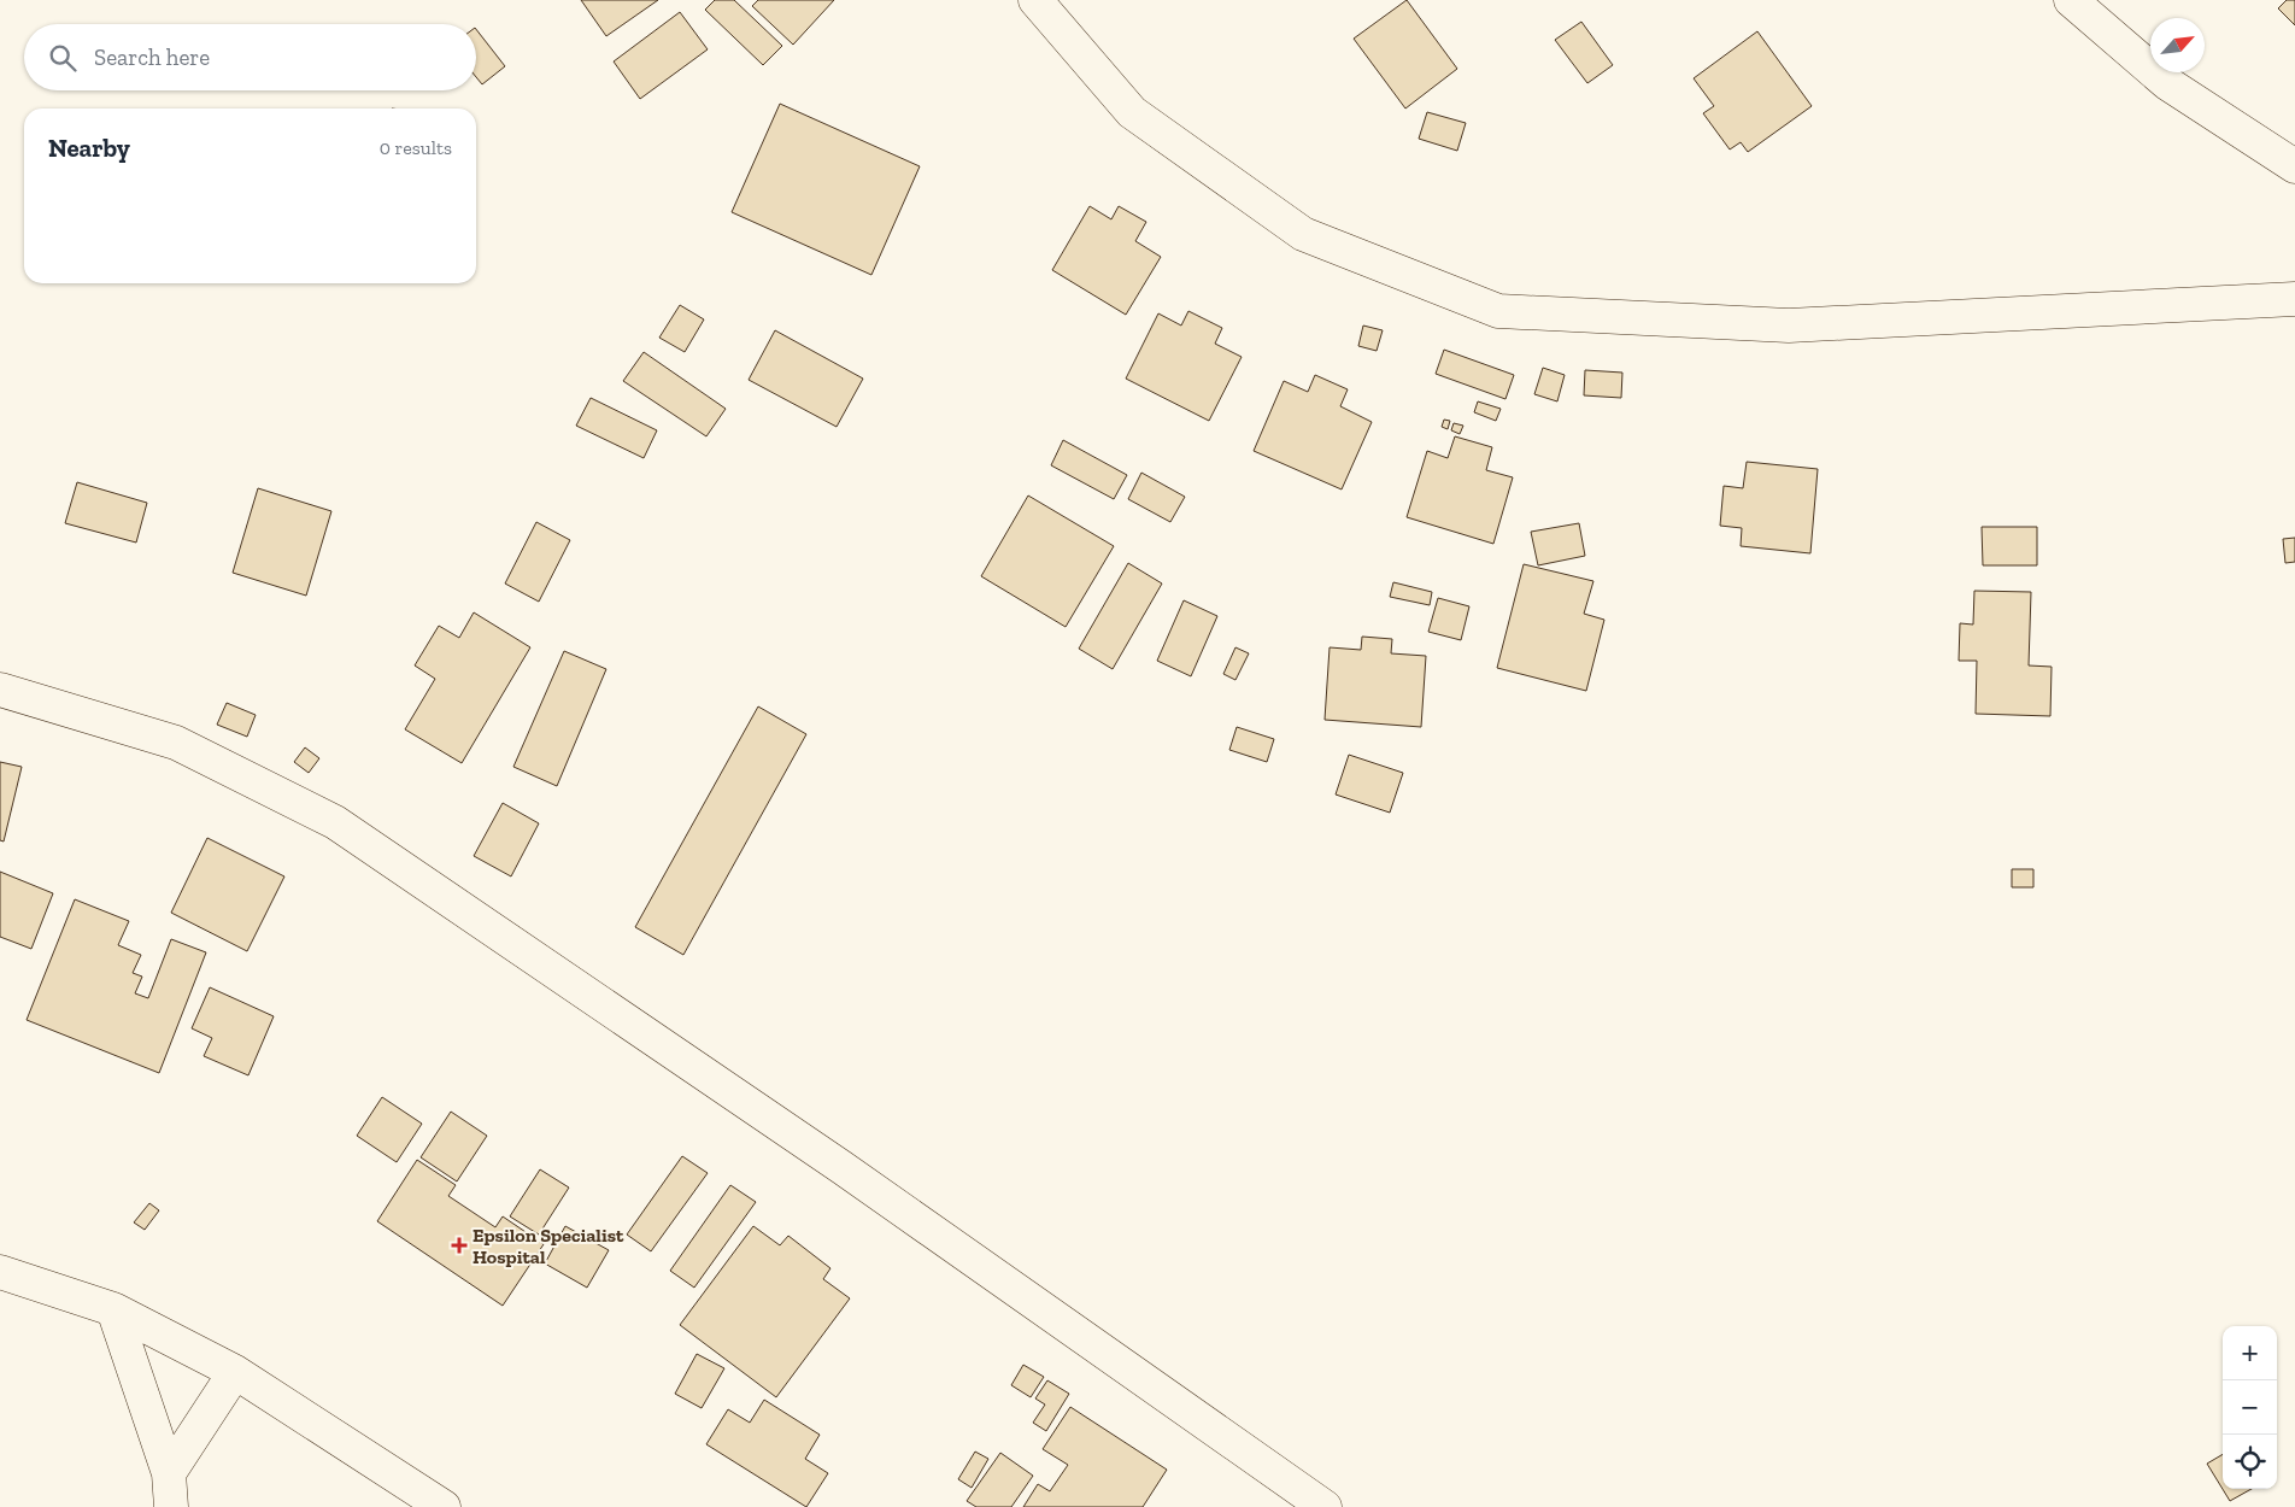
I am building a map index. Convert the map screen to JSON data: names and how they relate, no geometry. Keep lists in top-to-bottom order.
{
  "places": {
    "health": ["Epsilon Specialist Hospital"]
  },
  "north": "top right",
  "page": {
    "search": "Search here",
    "heading": ["Nearby", "0 results"],
    "map_buttons": ["+", "−"]
  }
}
